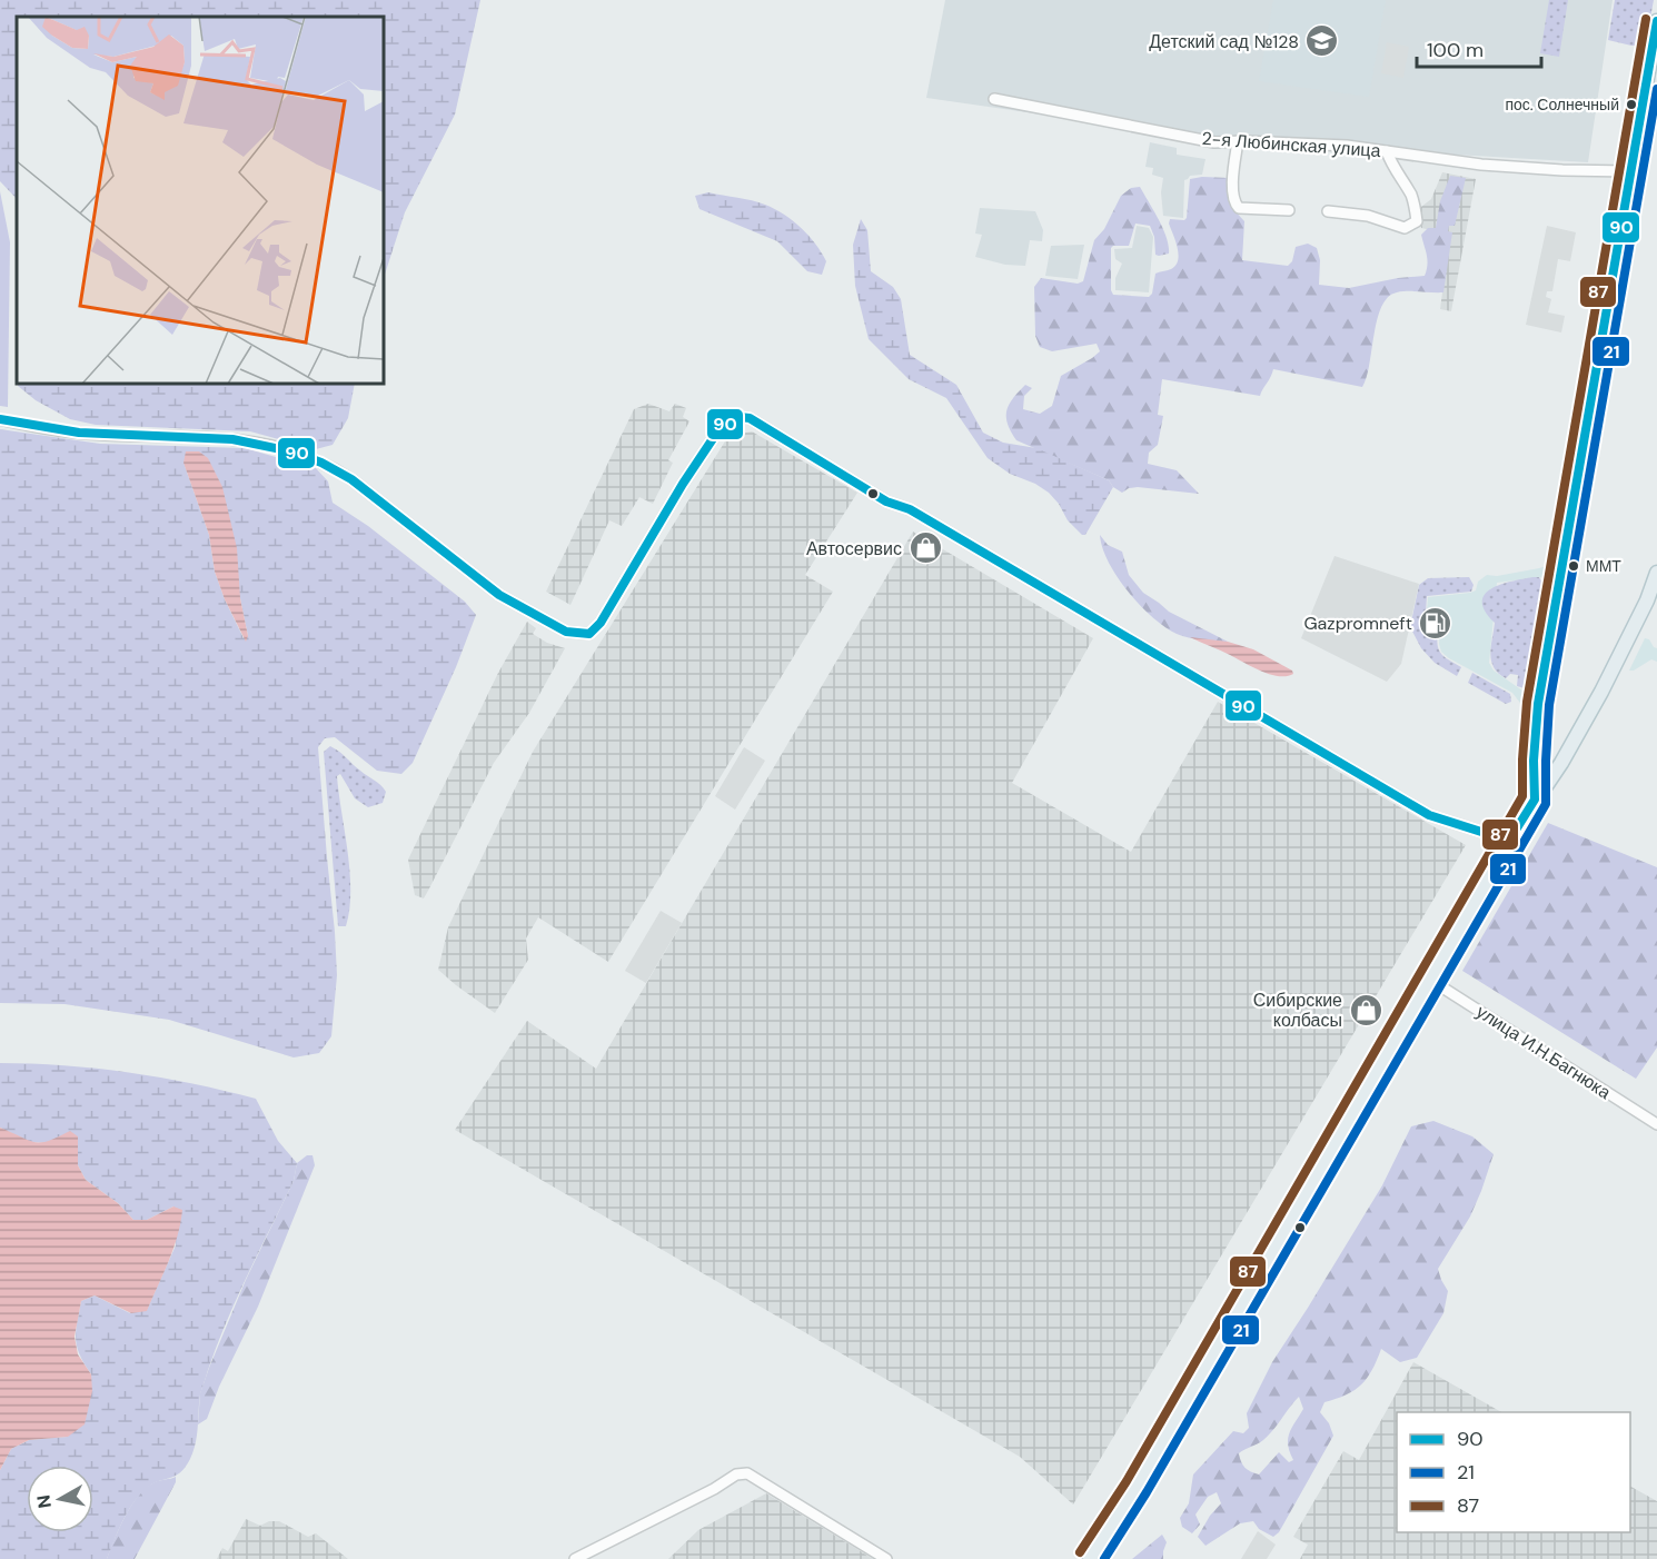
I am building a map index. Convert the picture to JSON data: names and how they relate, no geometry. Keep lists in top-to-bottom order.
{
  "streets": {
    "street": ["2-я Любинская улица", "улица И.Н.Багнюка"]
  },
  "places": {
    "school or university": ["Детский сад №128"],
    "other": ["пос. Солнечный", "ММТ"],
    "shop": ["Автосервис", "Сибирские колбасы"],
    "fuel station": ["Gazpromneft"]
  },
  "lines": ["transit line 87", "transit line 90", "transit line 21"],
  "legend": ["90", "21", "87"],
  "scale_bar": "100 m",
  "north": "left"
}
